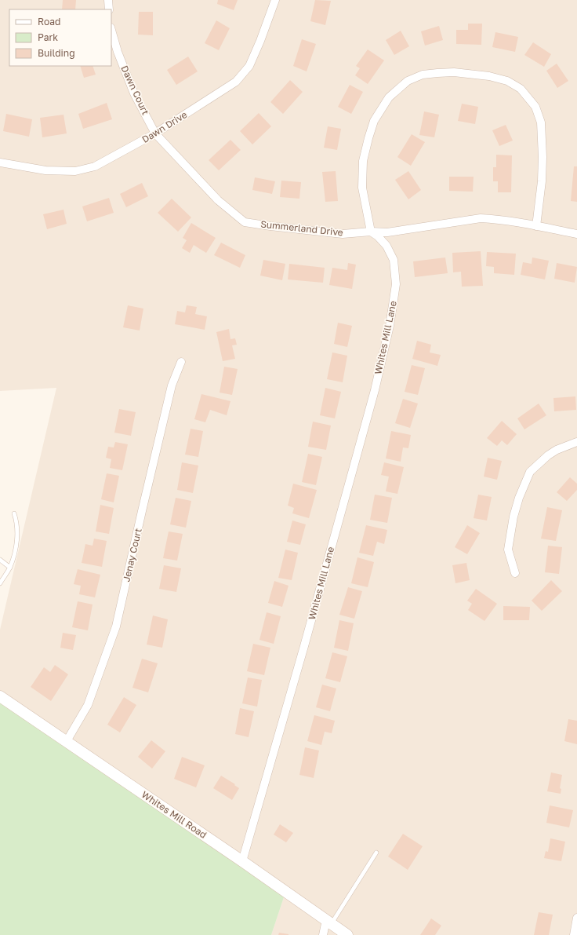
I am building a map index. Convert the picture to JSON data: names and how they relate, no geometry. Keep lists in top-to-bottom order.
{
  "streets": {
    "street": [
      "Dawn Court",
      "Dawn Drive",
      "Summerland Drive",
      "Whites Mill Lane",
      "Jenay Court",
      "Whites Mill Road"
    ]
  },
  "crossings": [
    ["Dawn Court", "Dawn Drive"],
    ["Dawn Court", "Summerland Drive"],
    ["Dawn Drive", "Summerland Drive"],
    ["Summerland Drive", "Whites Mill Lane"],
    ["Whites Mill Lane", "Whites Mill Road"],
    ["Jenay Court", "Whites Mill Road"]
  ],
  "legend": ["Road", "Park", "Building"]
}
